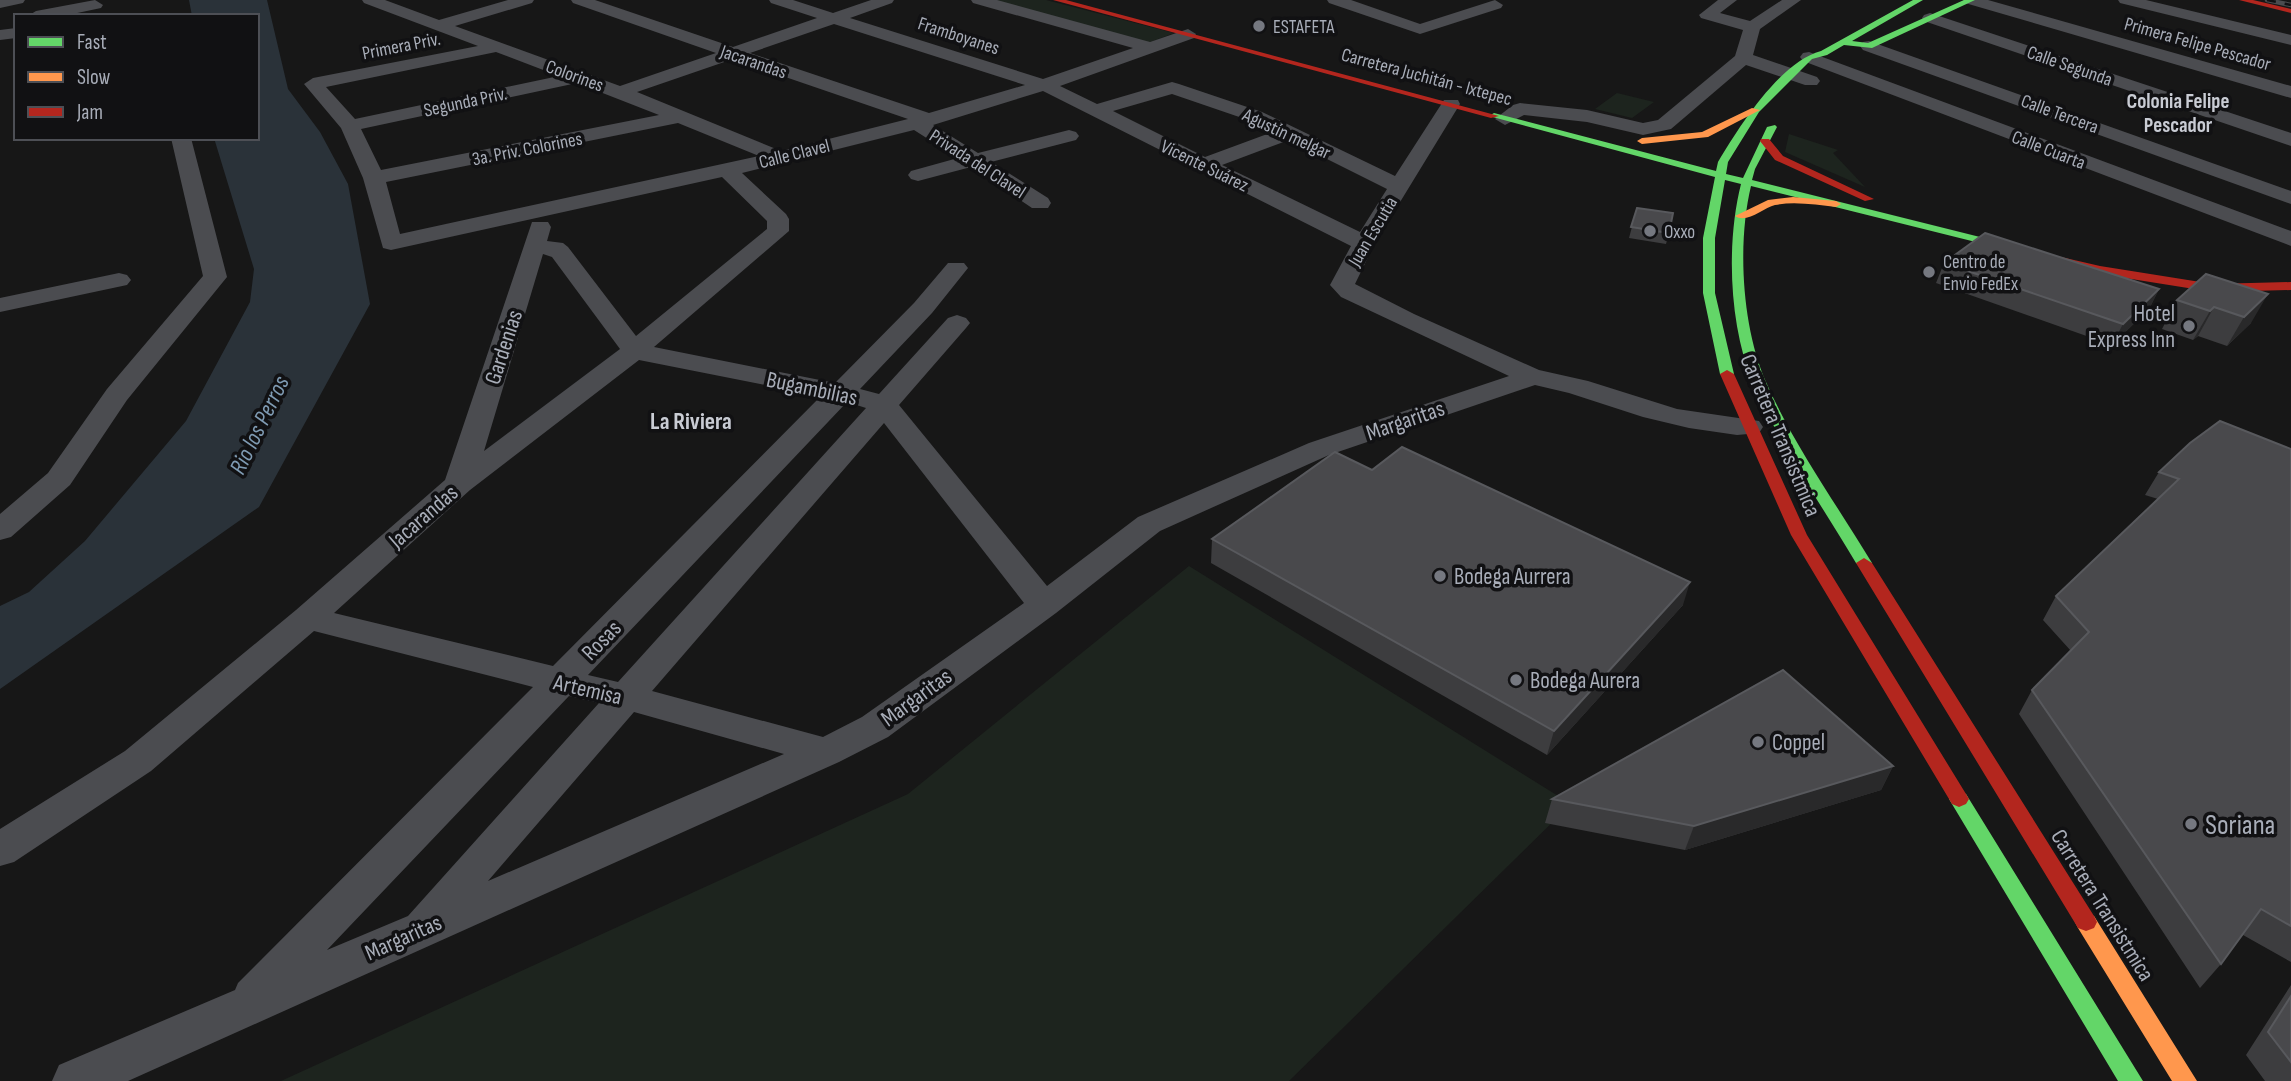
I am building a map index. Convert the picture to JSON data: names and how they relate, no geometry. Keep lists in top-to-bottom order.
{
  "streets": {
    "main road": ["Carretera Juchitán - Ixtepec", "Carretera Transistmica"],
    "street": [
      "Framboyanes",
      "Primera Felipe Pescador",
      "Primera Priv.",
      "Jacarandas",
      "Calle Segunda",
      "Colorines",
      "Segunda Priv.",
      "Calle Tercera",
      "Agustín melgar",
      "3a. Priv. Colorines",
      "Calle Cuarta",
      "Calle Clavel",
      "Privada del Clavel",
      "Vicente Suárez",
      "Juan Escutia",
      "Gardenias",
      "Bugambilias",
      "Margaritas",
      "Rosas",
      "Artemisa"
    ]
  },
  "crossings": [
    ["Framboyanes", "Calle Clavel"],
    ["Framboyanes", "Vicente Suárez"],
    ["Primera Priv.", "Colorines"],
    ["Primera Priv.", "Segunda Priv."],
    ["Jacarandas", "Calle Clavel"],
    ["Jacarandas", "Privada del Clavel"],
    ["Jacarandas", "Gardenias"],
    ["Jacarandas", "Bugambilias"],
    ["Jacarandas", "Artemisa"],
    ["Colorines", "Segunda Priv."],
    ["Colorines", "3a. Priv. Colorines"],
    ["Colorines", "Calle Clavel"],
    ["Carretera Juchitán - Ixtepec", "Calle Clavel"],
    ["Carretera Juchitán - Ixtepec", "Juan Escutia"],
    ["Carretera Juchitán - Ixtepec", "Carretera Transistmica"],
    ["Agustín melgar", "Vicente Suárez"],
    ["Agustín melgar", "Juan Escutia"],
    ["3a. Priv. Colorines", "Calle Clavel"],
    ["Calle Cuarta", "Carretera Transistmica"],
    ["Calle Clavel", "Privada del Clavel"],
    ["Calle Clavel", "Vicente Suárez"],
    ["Calle Clavel", "Gardenias"],
    ["Vicente Suárez", "Juan Escutia"],
    ["Juan Escutia", "Margaritas"],
    ["Bugambilias", "Margaritas"],
    ["Bugambilias", "Rosas"],
    ["Margaritas", "Carretera Transistmica"],
    ["Margaritas", "Rosas"],
    ["Margaritas", "Artemisa"],
    ["Rosas", "Artemisa"]
  ],
  "districts": ["Colonia Felipe Pescador", "La Riviera"],
  "water": ["Rio los Perros"],
  "places": [
    "ESTAFETA",
    "Oxxo",
    "Centro de Envio FedEx",
    "Hotel Express Inn",
    "Bodega Aurrera",
    "Bodega Aurera",
    "Coppel",
    "Soriana"
  ],
  "legend": ["Fast", "Slow", "Jam"]
}
